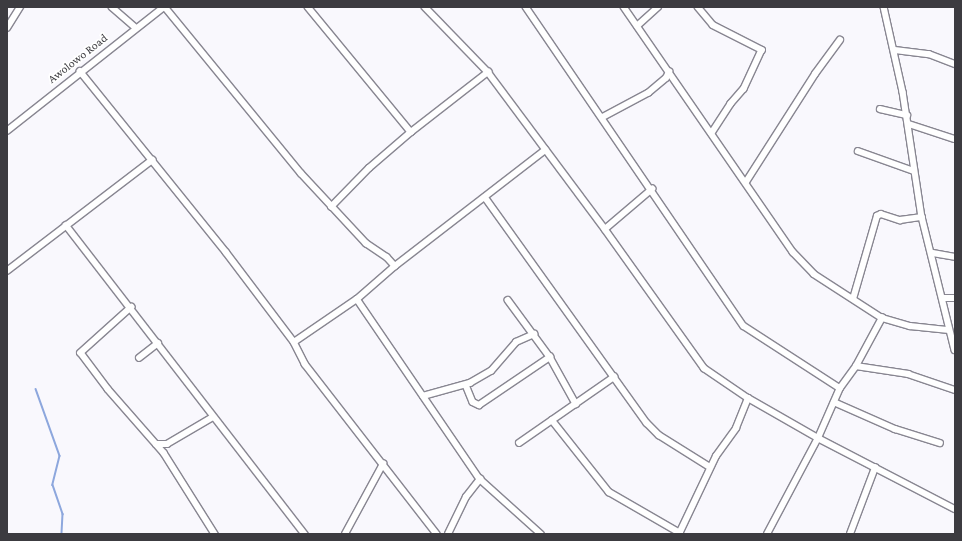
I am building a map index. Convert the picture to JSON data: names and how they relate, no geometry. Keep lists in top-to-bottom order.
{
  "streets": {
    "street": ["Awolowo Road"]
  }
}
